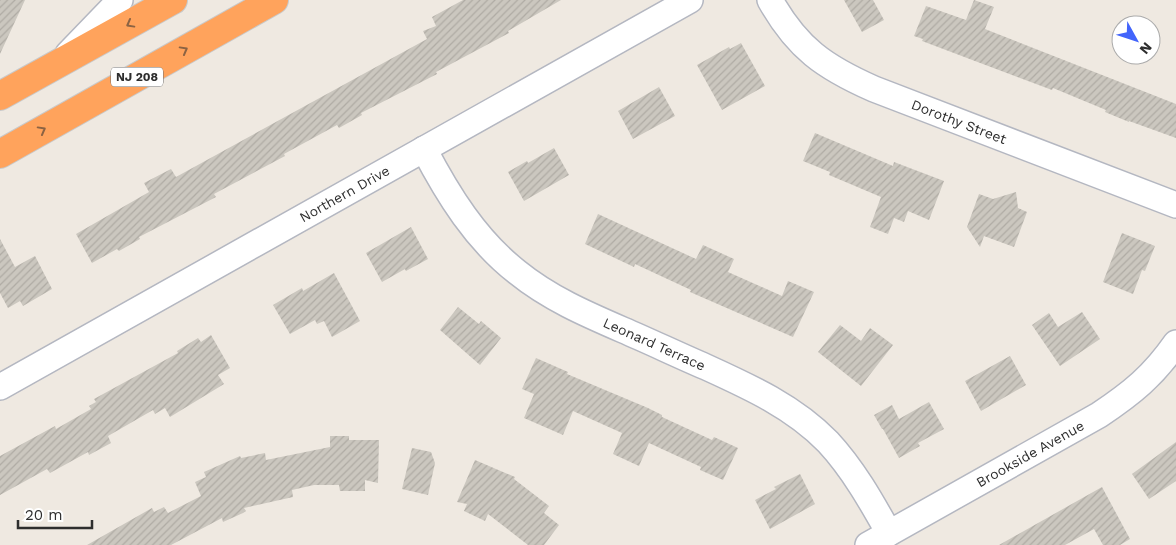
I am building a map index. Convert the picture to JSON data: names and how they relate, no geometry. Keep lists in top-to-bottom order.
{
  "streets": {
    "highway": ["NJ 208"],
    "street": [
      "Dorothy Street",
      "Northern Drive",
      "Leonard Terrace",
      "Brookside Avenue"
    ]
  },
  "crossings": [
    ["Northern Drive", "Leonard Terrace"],
    ["Leonard Terrace", "Brookside Avenue"]
  ],
  "scale_bar": "20 m",
  "north": "bottom right"
}
